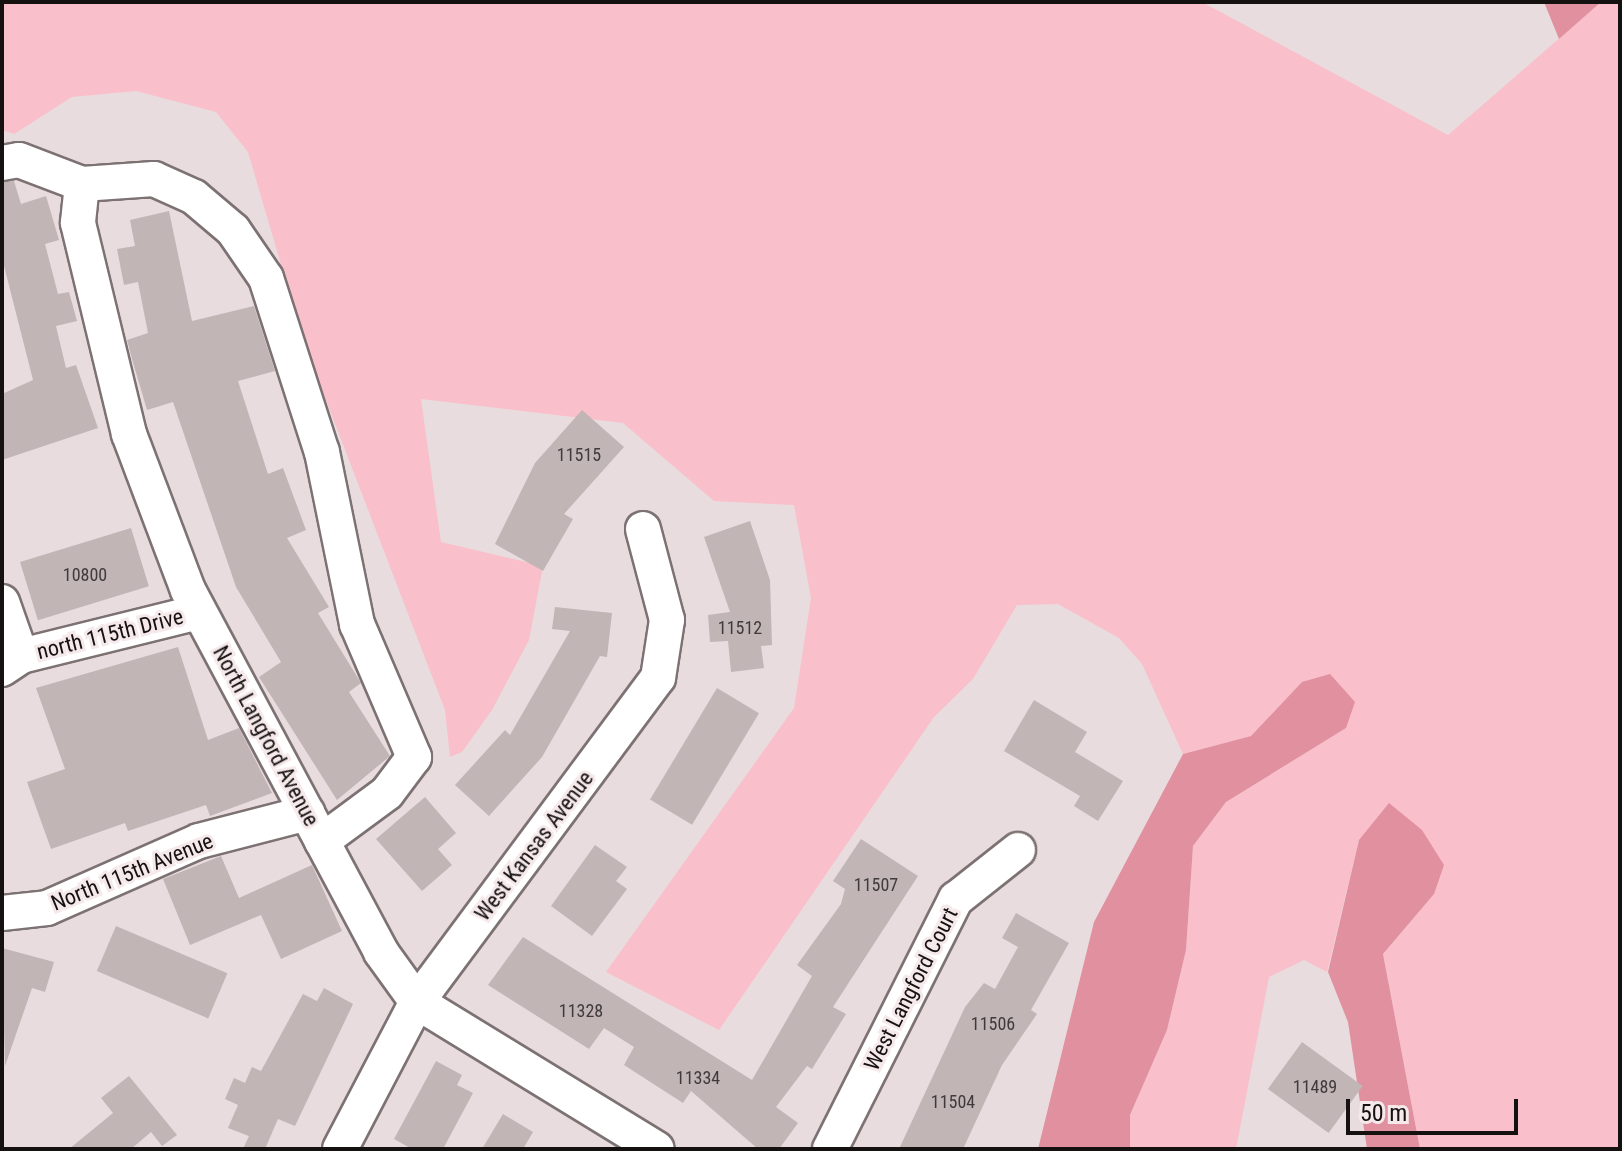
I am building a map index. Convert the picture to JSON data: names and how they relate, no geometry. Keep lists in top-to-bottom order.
{
  "streets": {
    "street": [
      "north 115th Drive",
      "North Langford Avenue",
      "West Kansas Avenue",
      "North 115th Avenue",
      "West Langford Court"
    ]
  },
  "crossings": [
    ["north 115th Drive", "North Langford Avenue"],
    ["North Langford Avenue", "West Kansas Avenue"],
    ["North Langford Avenue", "North 115th Avenue"]
  ],
  "house_numbers": [
    "11515",
    "10800",
    "11512",
    "11507",
    "11328",
    "11506",
    "11334",
    "11489",
    "11504"
  ],
  "scale_bar": "50 m"
}
